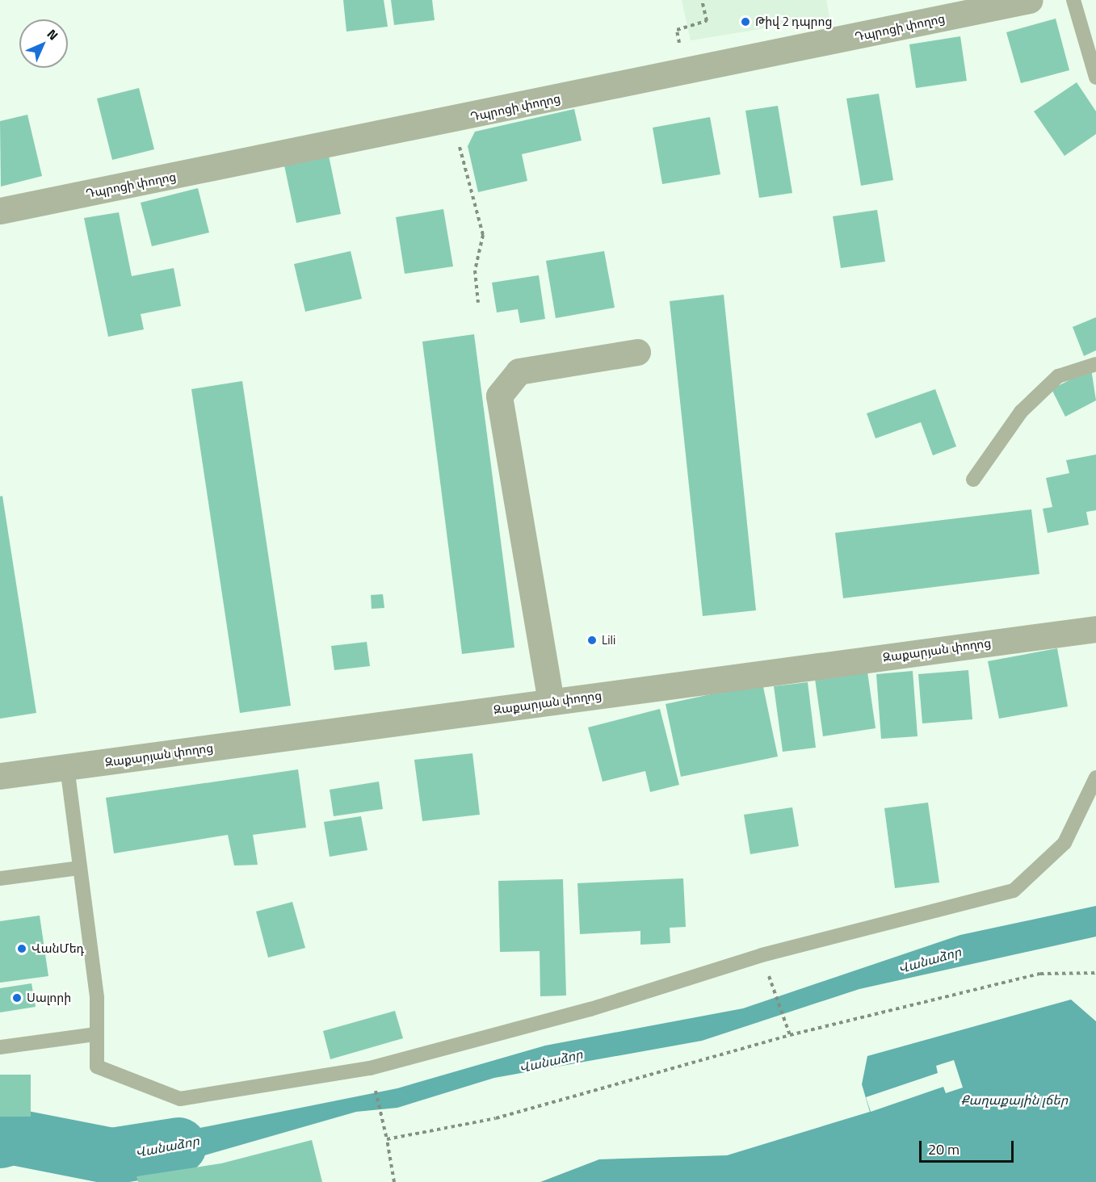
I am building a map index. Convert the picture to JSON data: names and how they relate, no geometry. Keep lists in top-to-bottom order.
{
  "streets": {
    "street": ["Դպրոցի փողոց", "Զաքարյան փողոց"]
  },
  "water": ["Վանաձոր", "Քաղաքային լճեր"],
  "places": [
    "Թիվ 2 դպրոց",
    "Lili",
    "ՎանՄեդ",
    "Սալորի"
  ],
  "scale_bar": "20 m",
  "north": "top right"
}
